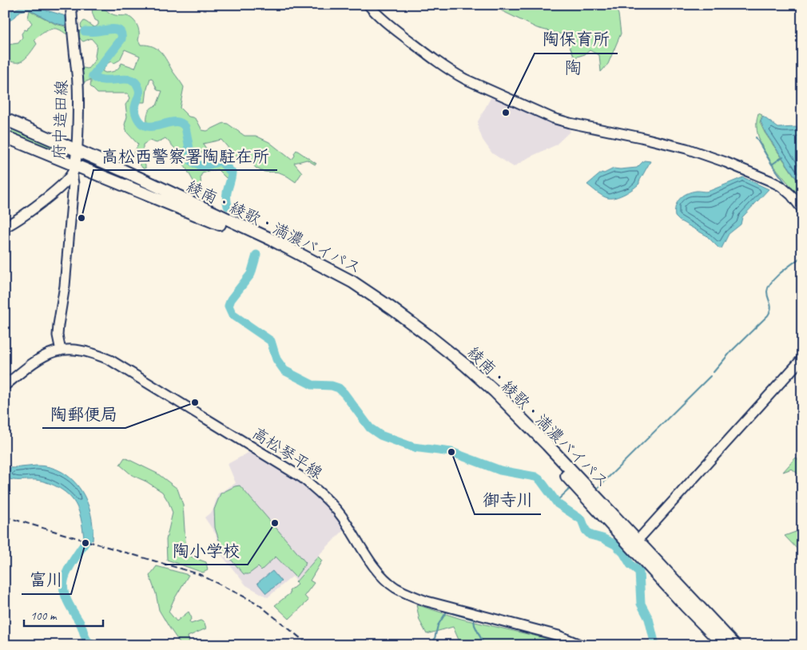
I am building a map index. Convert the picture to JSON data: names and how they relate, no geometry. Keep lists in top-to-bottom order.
{
  "streets": {
    "highway": ["綾南・綾歌・満濃バイパス"],
    "main road": ["府中造田線"],
    "street": ["高松琴平線"]
  },
  "crossings": [
    ["府中造田線", "綾南・綾歌・満濃バイパス"]
  ],
  "districts": ["陶"],
  "places": [
    "陶保育所",
    "高松西警察署陶駐在所",
    "陶郵便局",
    "御寺川",
    "陶小学校",
    "富川"
  ],
  "scale_bar": "100 m"
}
